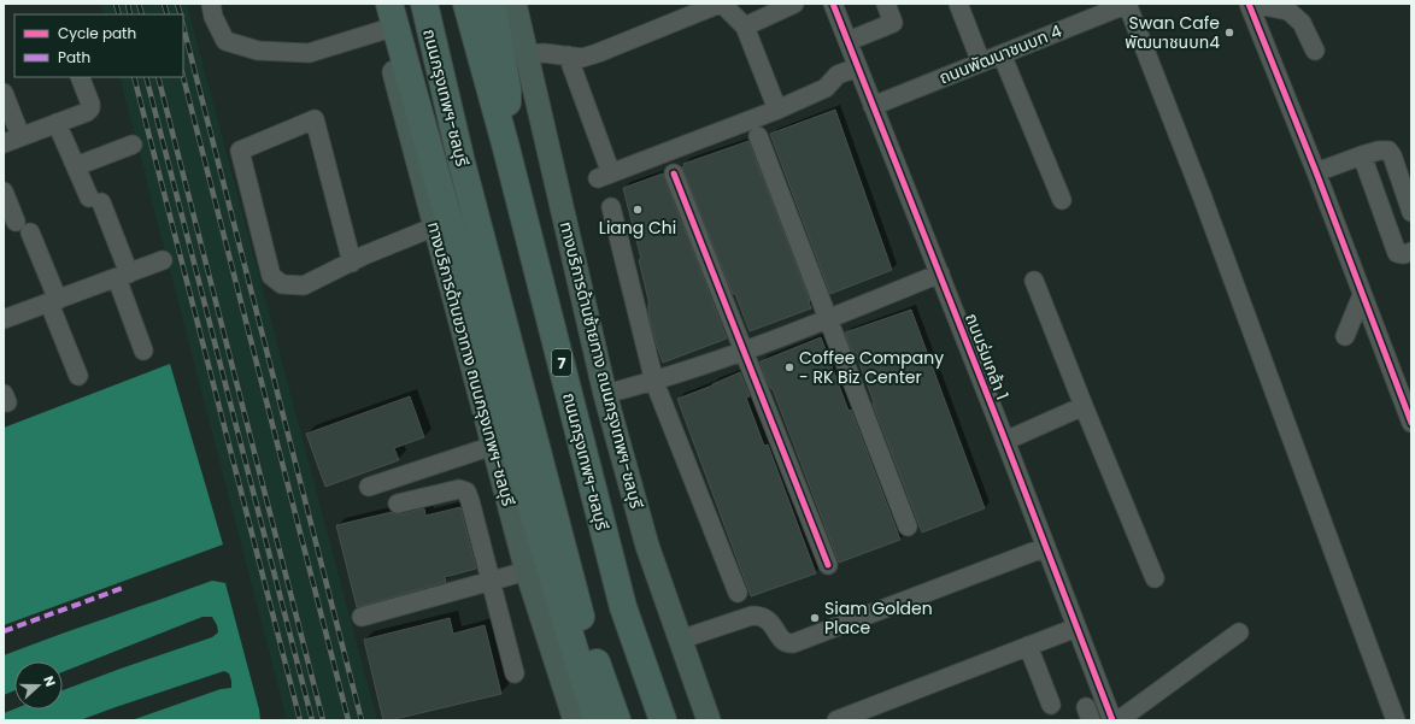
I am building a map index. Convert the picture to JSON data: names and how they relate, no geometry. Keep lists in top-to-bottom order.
{
  "streets": {
    "highway": ["ถนนกรุงเทพฯ-ชลบุรี", "7"],
    "main road": ["ทางบริการด้านขวาทาง ถนนกรุงเทพฯ-ชลบุรี", "ทางบริการด้านซ้ายทาง ถนนกรุงเทพฯ-ชลบุรี"],
    "street": ["ถนนพัฒนาชนบท 4", "ถนนร่มเกล้า 1"]
  },
  "crossings": [
    ["ถนนพัฒนาชนบท 4", "ถนนร่มเกล้า 1"]
  ],
  "places": [
    "Swan Cafe พัฒนาชนบท4",
    "Liang Chi",
    "Coffee Company - RK Biz Center",
    "Siam Golden Place"
  ],
  "legend": ["Cycle path", "Path"],
  "north": "right"
}
